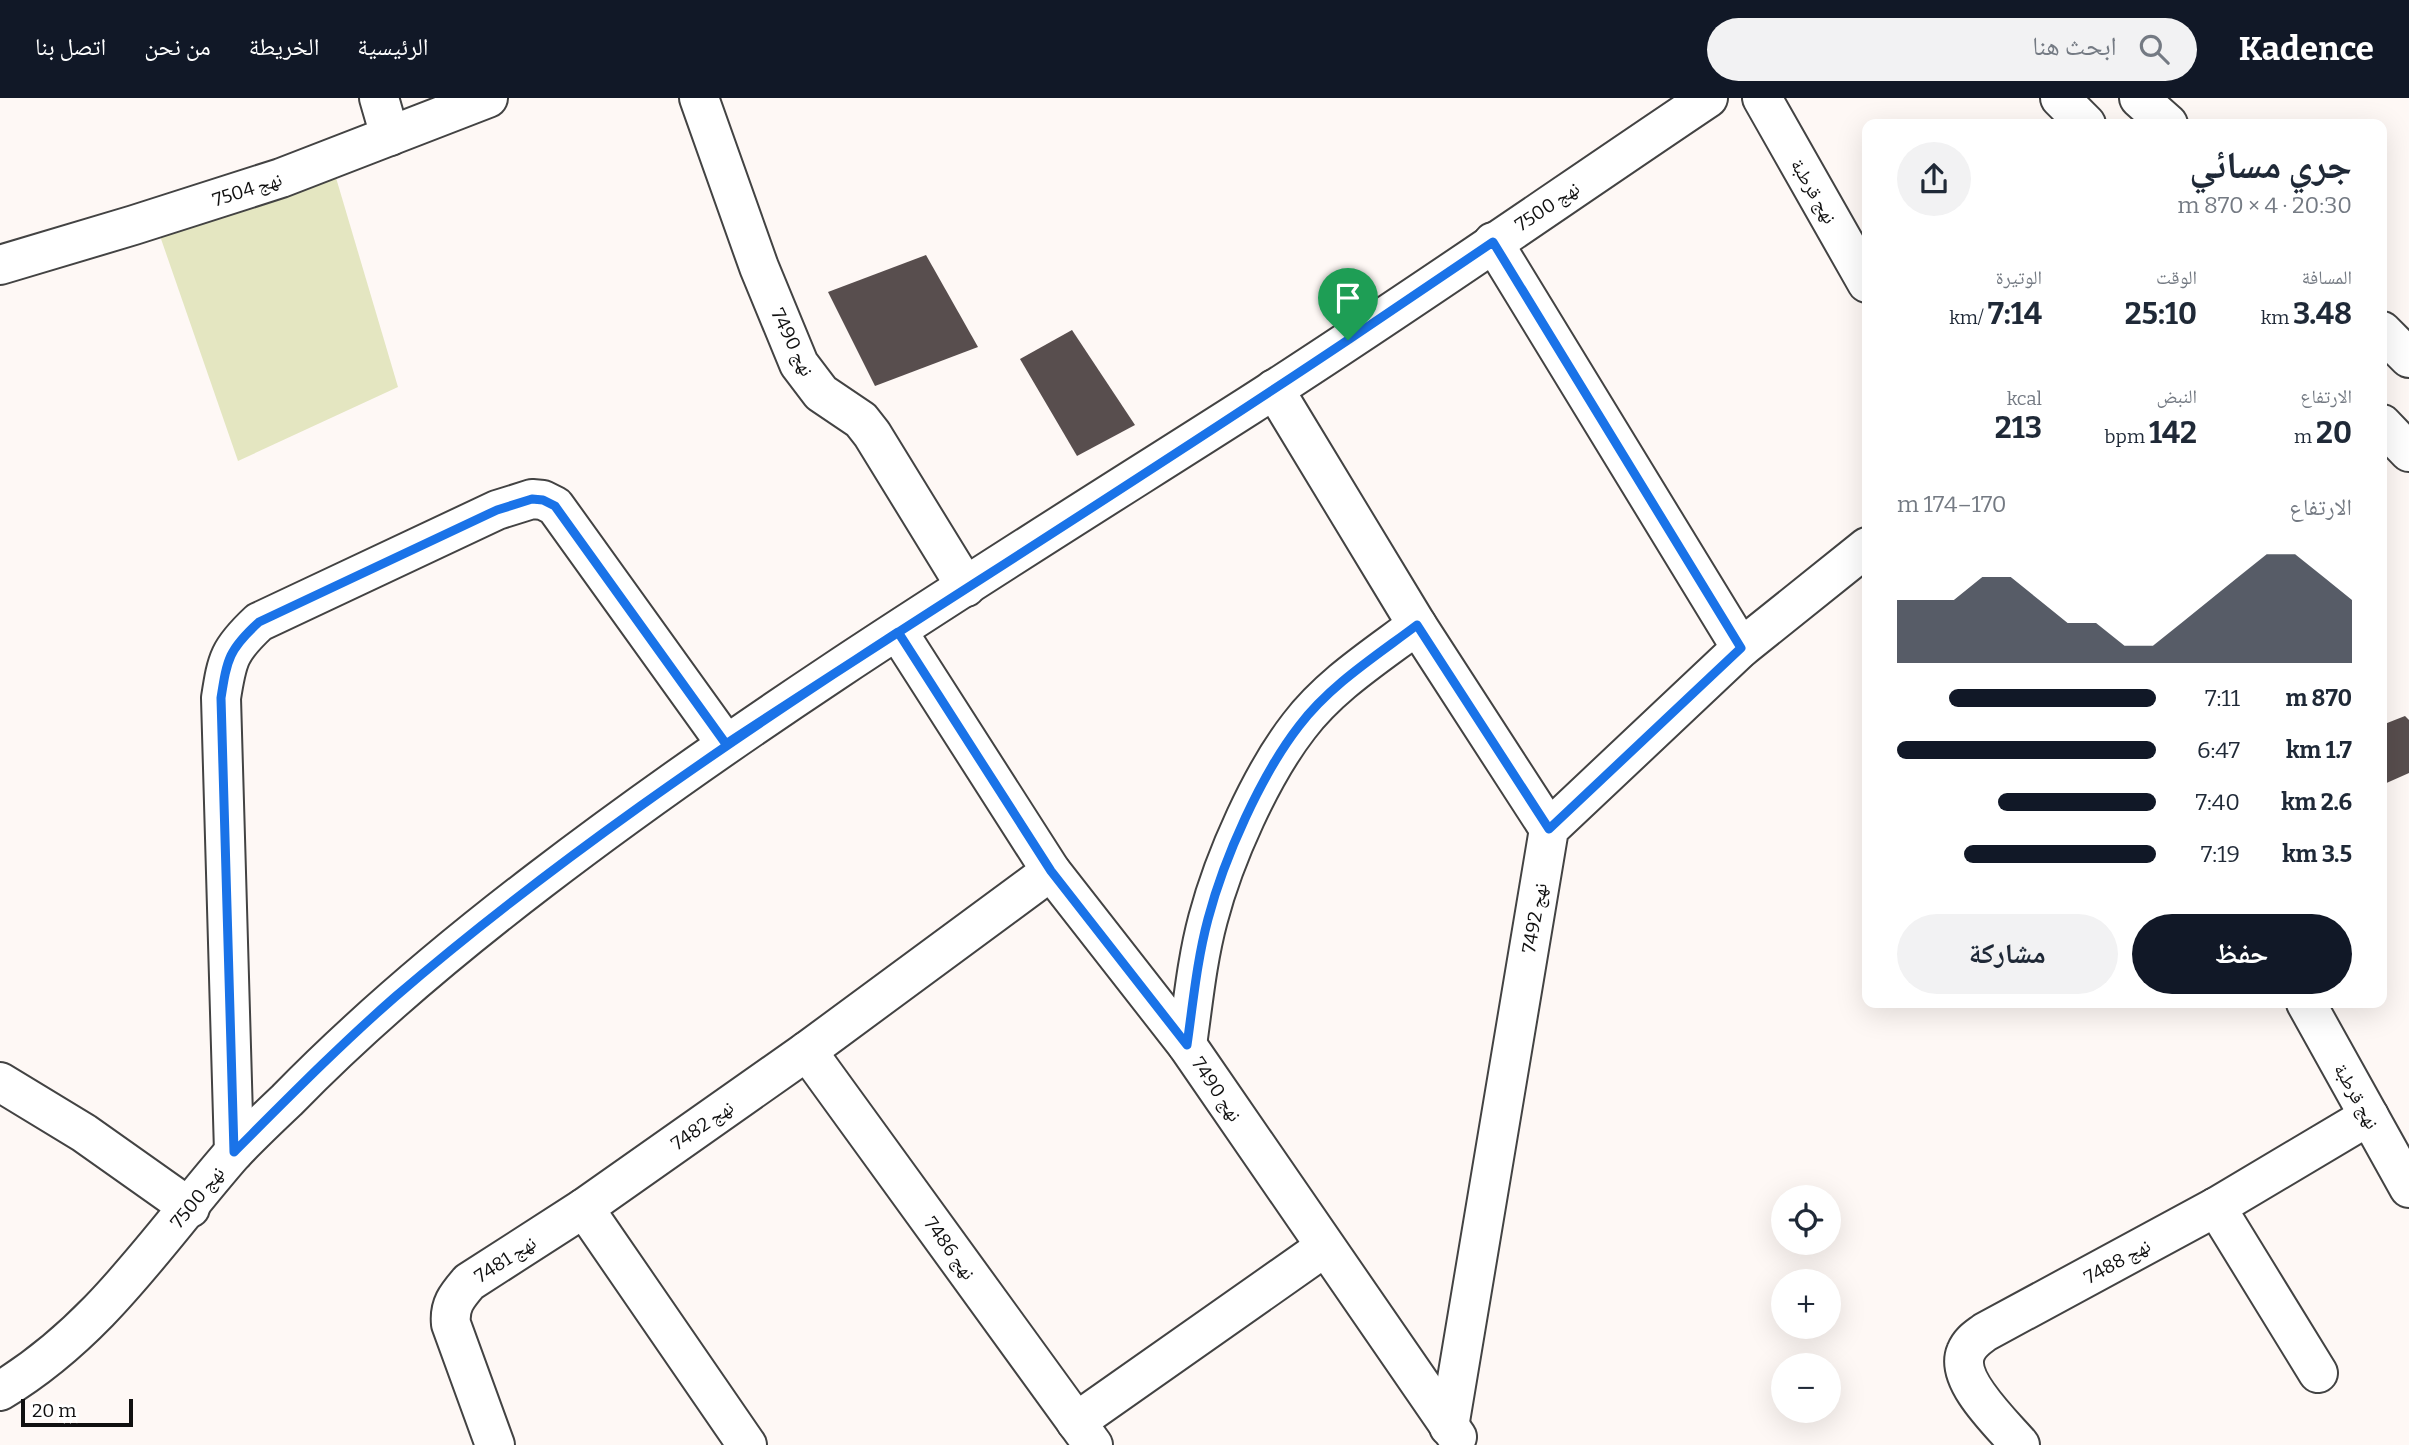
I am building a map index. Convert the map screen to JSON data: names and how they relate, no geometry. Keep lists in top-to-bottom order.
{
  "streets": {
    "street": [
      "نهج 7504",
      "نهج قرطبة",
      "نهج 7500",
      "نهج 7490",
      "نهج 7492",
      "نهج 7482",
      "نهج 7486",
      "نهج 7481",
      "نهج 7488"
    ]
  },
  "crossings": [
    ["نهج قرطبة", "نهج 7488"],
    ["نهج 7500", "نهج 7490"],
    ["نهج 7490", "نهج 7492"],
    ["نهج 7490", "نهج 7482"],
    ["نهج 7482", "نهج 7486"],
    ["نهج 7482", "نهج 7481"]
  ],
  "scale_bar": "20 m",
  "page": {
    "header": "Kadence",
    "search": "ابحث هنا",
    "nav": [
      "الرئيسية",
      "الخريطة",
      "من نحن",
      "اتصل بنا"
    ],
    "heading": ["جري مسائي", "20:30 · 4 × 870 m"],
    "stats": [
      ["المسافة", "3.48 km"],
      ["الوقت", "25:10"],
      ["الوتيرة", "7:14 /km"],
      ["الارتفاع", "20 m"],
      ["النبض", "142 bpm"],
      ["kcal", "213"]
    ],
    "chart": ["الارتفاع", "170–174 m"],
    "list": [
      {
        "name": "870 m",
        "note": "7:11"
      },
      {
        "name": "1.7 km",
        "note": "6:47"
      },
      {
        "name": "2.6 km",
        "note": "7:40"
      },
      {
        "name": "3.5 km",
        "note": "7:19"
      }
    ],
    "buttons": ["حفظ", "مشاركة"],
    "map_buttons": ["+", "−"],
    "scale": "20 m"
  }
}
